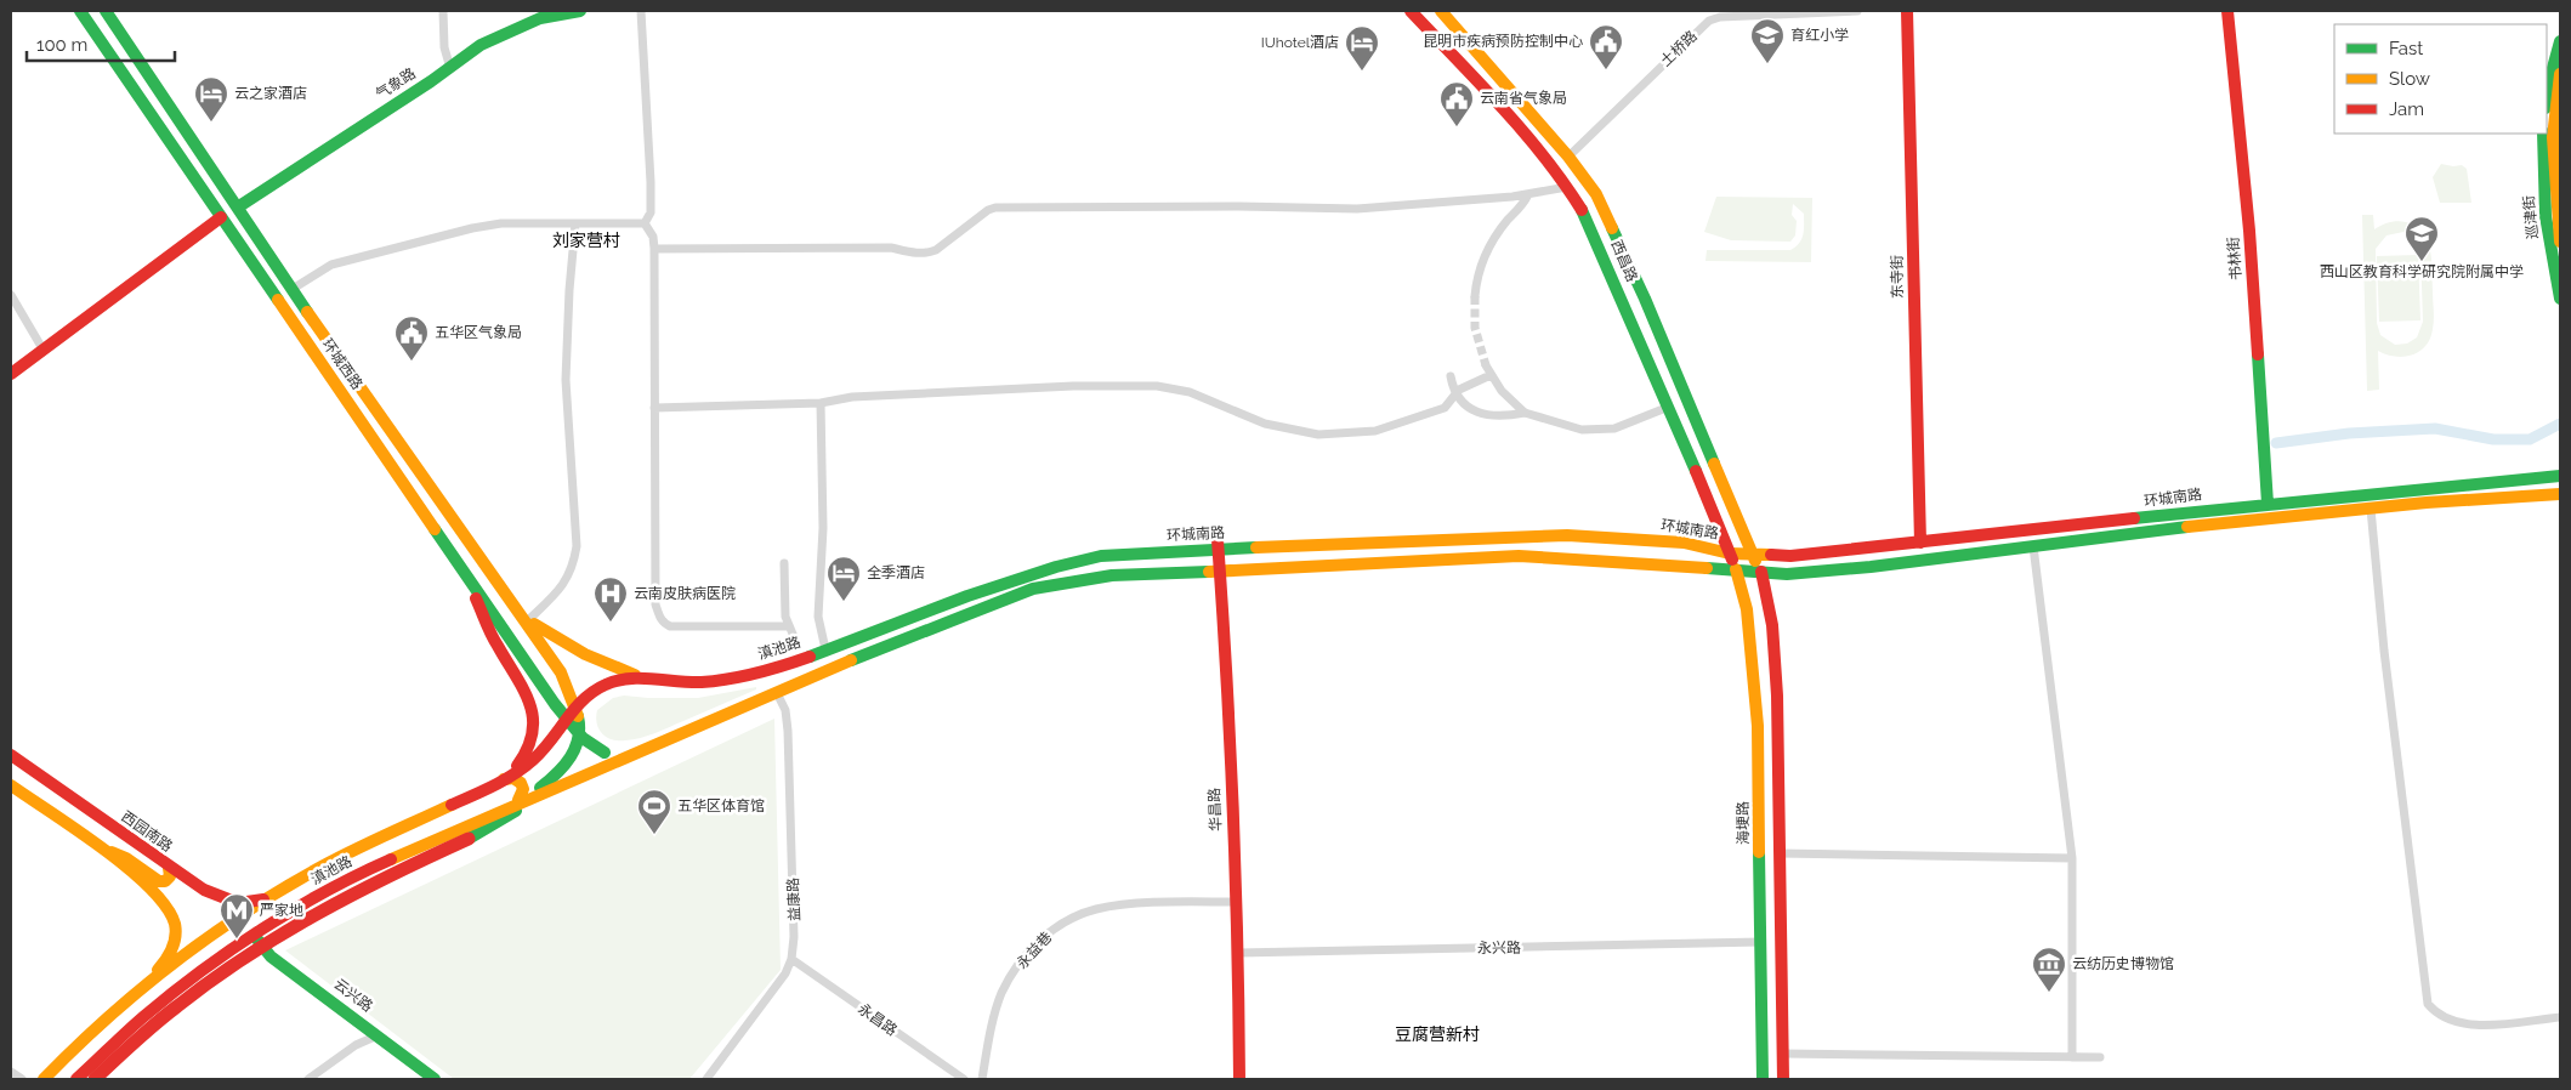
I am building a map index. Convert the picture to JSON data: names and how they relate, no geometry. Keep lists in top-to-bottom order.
{
  "streets": {
    "main road": [
      "气象路",
      "巡津街",
      "书林街",
      "西昌路",
      "东寺街",
      "环城西路",
      "环城南路",
      "滇池路",
      "华昌路",
      "海埂路",
      "西园南路",
      "云兴路"
    ],
    "street": [
      "土桥路",
      "益康路",
      "永兴路",
      "永益巷",
      "永昌路"
    ]
  },
  "crossings": [
    ["土桥路", "西昌路"],
    ["气象路", "环城西路"],
    ["书林街", "环城南路"],
    ["西昌路", "环城南路"],
    ["西昌路", "海埂路"],
    ["东寺街", "环城南路"],
    ["环城西路", "滇池路"],
    ["环城南路", "滇池路"],
    ["环城南路", "华昌路"],
    ["环城南路", "海埂路"],
    ["环城南路", "益康路"],
    ["滇池路", "西园南路"],
    ["滇池路", "云兴路"],
    ["华昌路", "永兴路"],
    ["华昌路", "永益巷"],
    ["海埂路", "永兴路"],
    ["益康路", "永昌路"]
  ],
  "districts": ["刘家营村", "豆腐营新村"],
  "places": {
    "school or university": ["育红小学", "西山区教育科学研究院附属中学"],
    "public building": ["昆明市疾病预防控制中心", "云南省气象局", "五华区气象局"],
    "hotel": ["IUhotel酒店", "云之家酒店", "全季酒店"],
    "hospital": ["云南皮肤病医院"],
    "sports": ["五华区体育馆"],
    "metro station": ["严家地"],
    "museum": ["云纺历史博物馆"]
  },
  "legend": ["Fast", "Slow", "Jam"],
  "scale_bar": "100 m"
}
